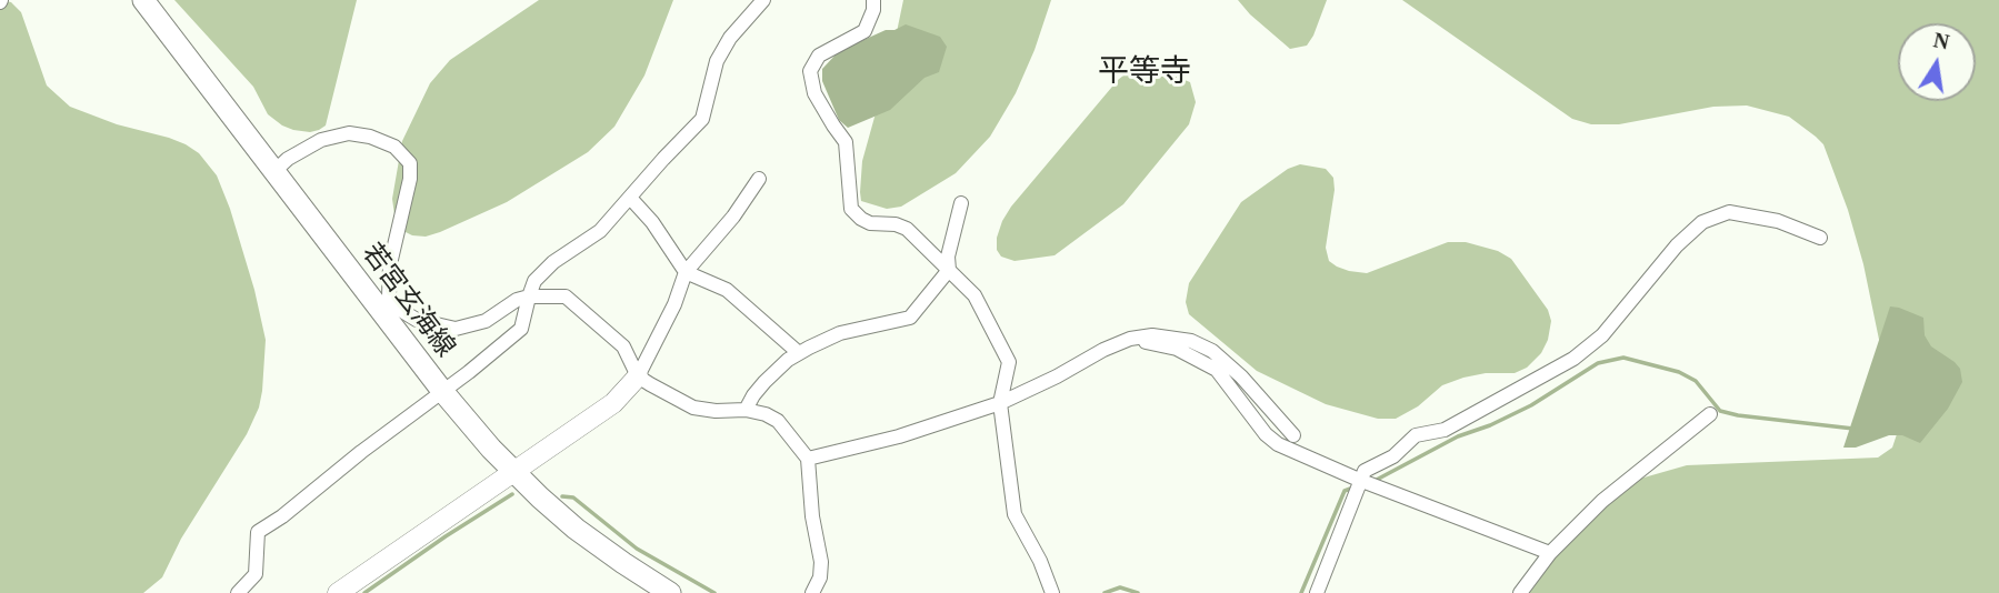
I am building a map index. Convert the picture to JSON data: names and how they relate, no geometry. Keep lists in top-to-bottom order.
{
  "streets": {
    "main road": ["若宮玄海線"]
  },
  "districts": ["平等寺"],
  "north": "top"
}
